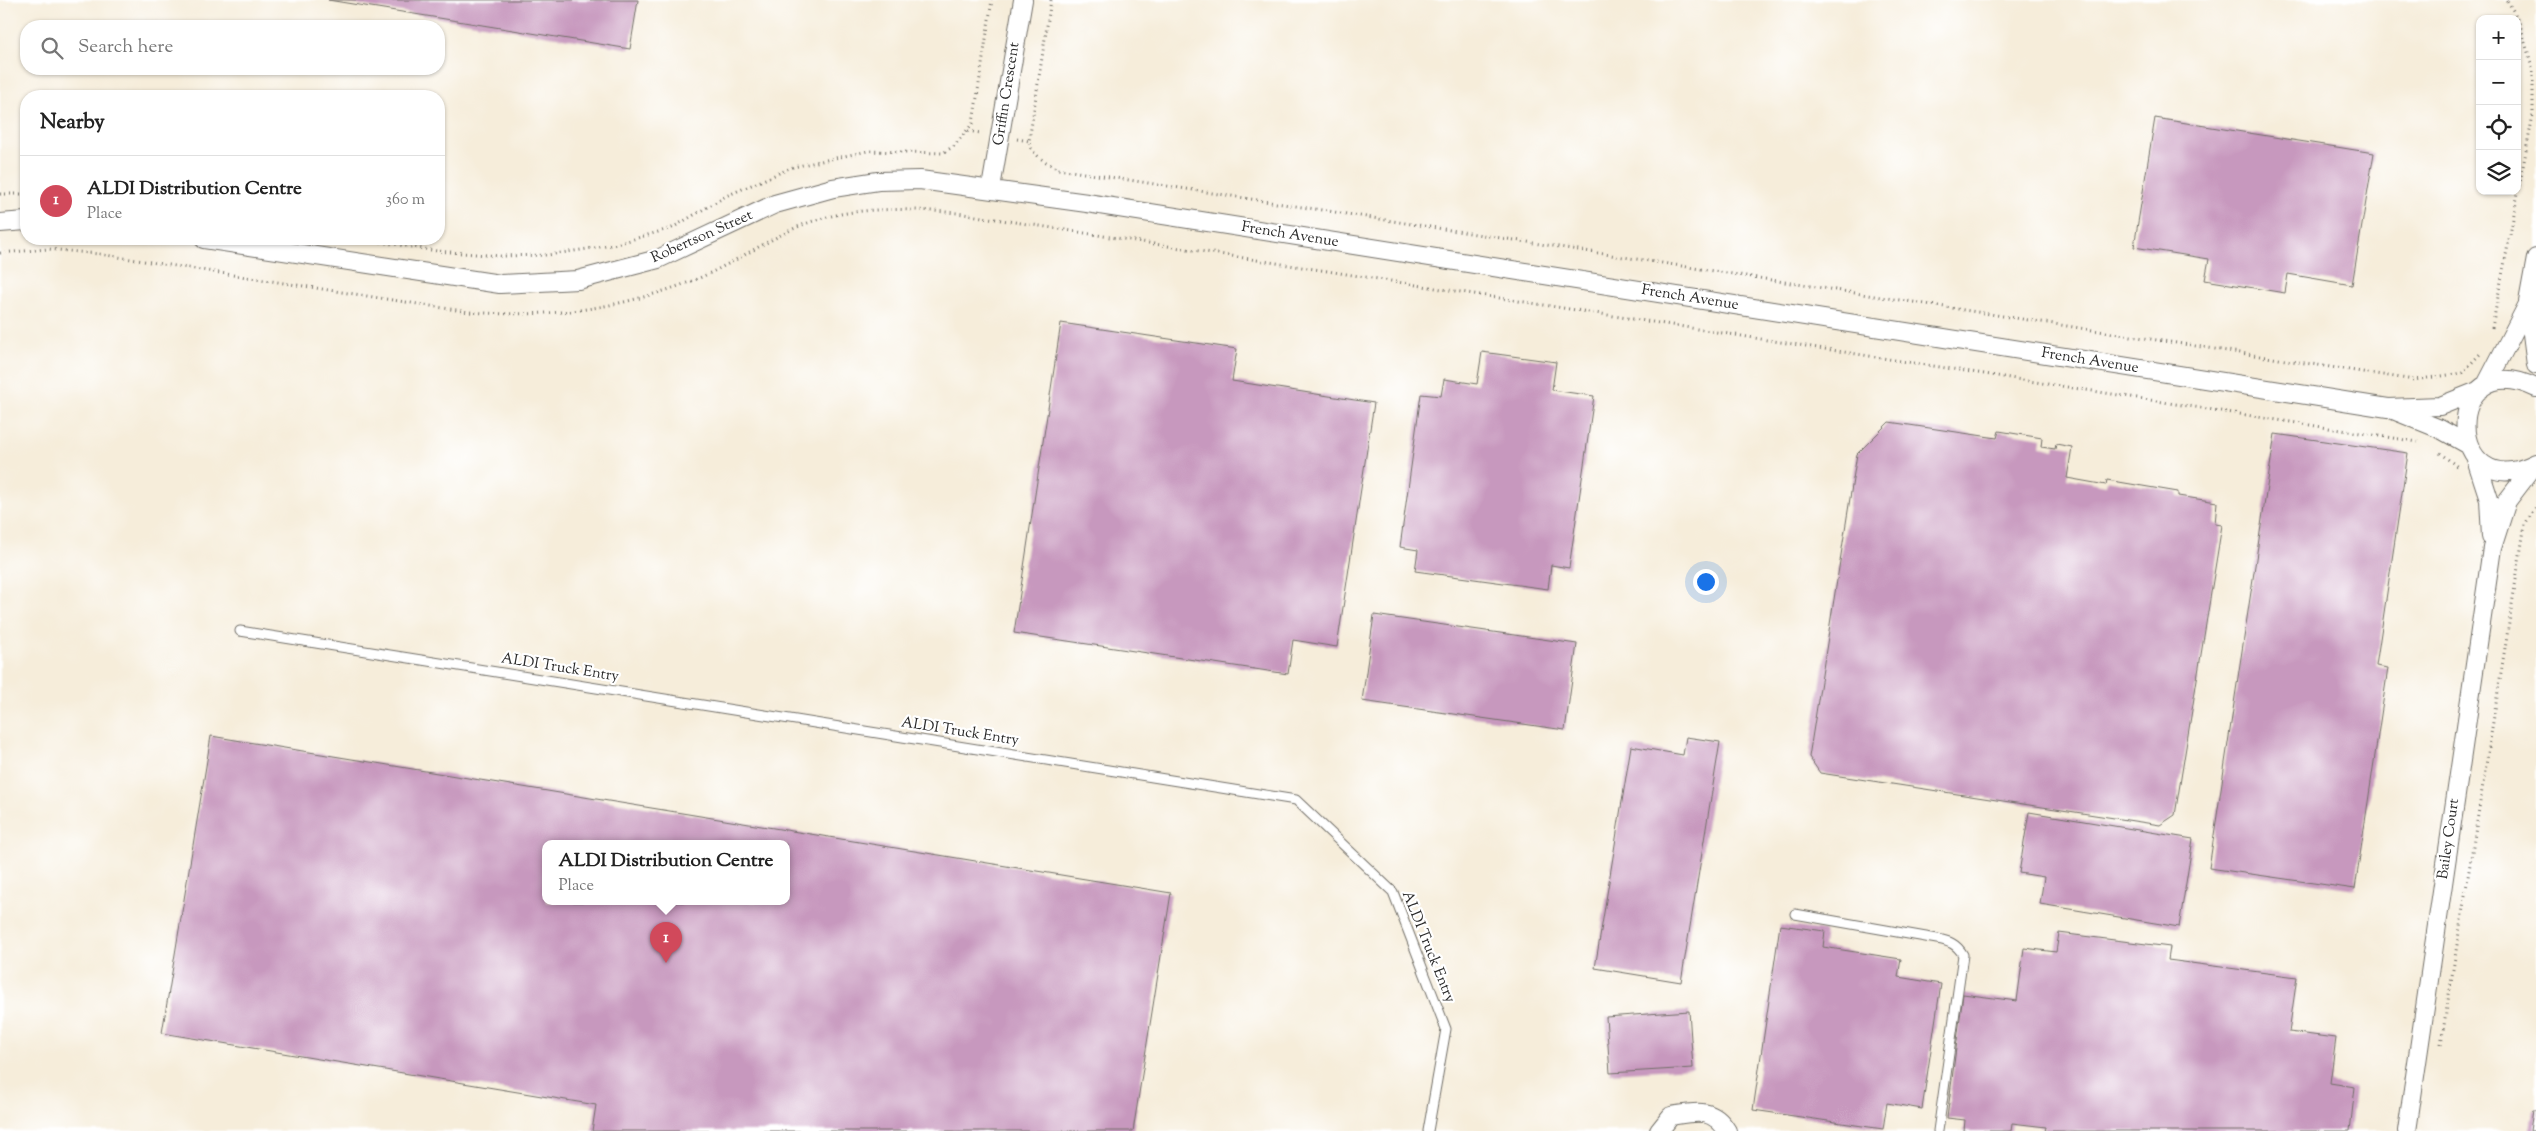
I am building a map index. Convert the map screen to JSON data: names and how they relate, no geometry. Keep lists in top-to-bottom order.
{
  "streets": {
    "street": [
      "Griffin Crescent",
      "French Avenue",
      "Robertson Street",
      "Bailey Court"
    ],
    "lane": ["ALDI Truck Entry"]
  },
  "crossings": [
    ["Griffin Crescent", "French Avenue"],
    ["Griffin Crescent", "Robertson Street"],
    ["French Avenue", "Robertson Street"],
    ["French Avenue", "Bailey Court"]
  ],
  "page": {
    "map_buttons": ["+", "−"],
    "search": "Search here",
    "heading": "Nearby",
    "list": [
      {
        "mark": "1",
        "name": "ALDI Distribution Centre",
        "note": "Place",
        "value": "360 m"
      }
    ],
    "popup": ["ALDI Distribution Centre", "Place"],
    "pins": "1"
  }
}
